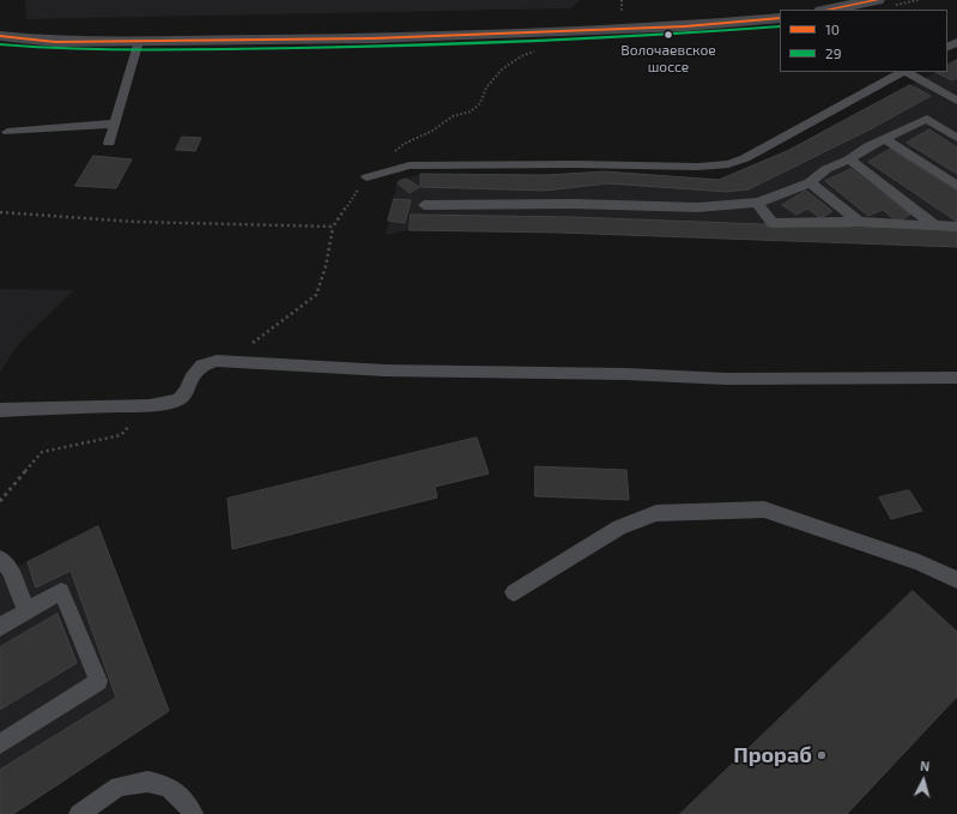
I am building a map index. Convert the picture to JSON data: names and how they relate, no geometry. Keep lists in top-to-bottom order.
{
  "places": ["Волочаевское шоссе", "Прораб"],
  "lines": ["transit line 10", "transit line 29"],
  "legend": ["10", "29"],
  "north": "top"
}
